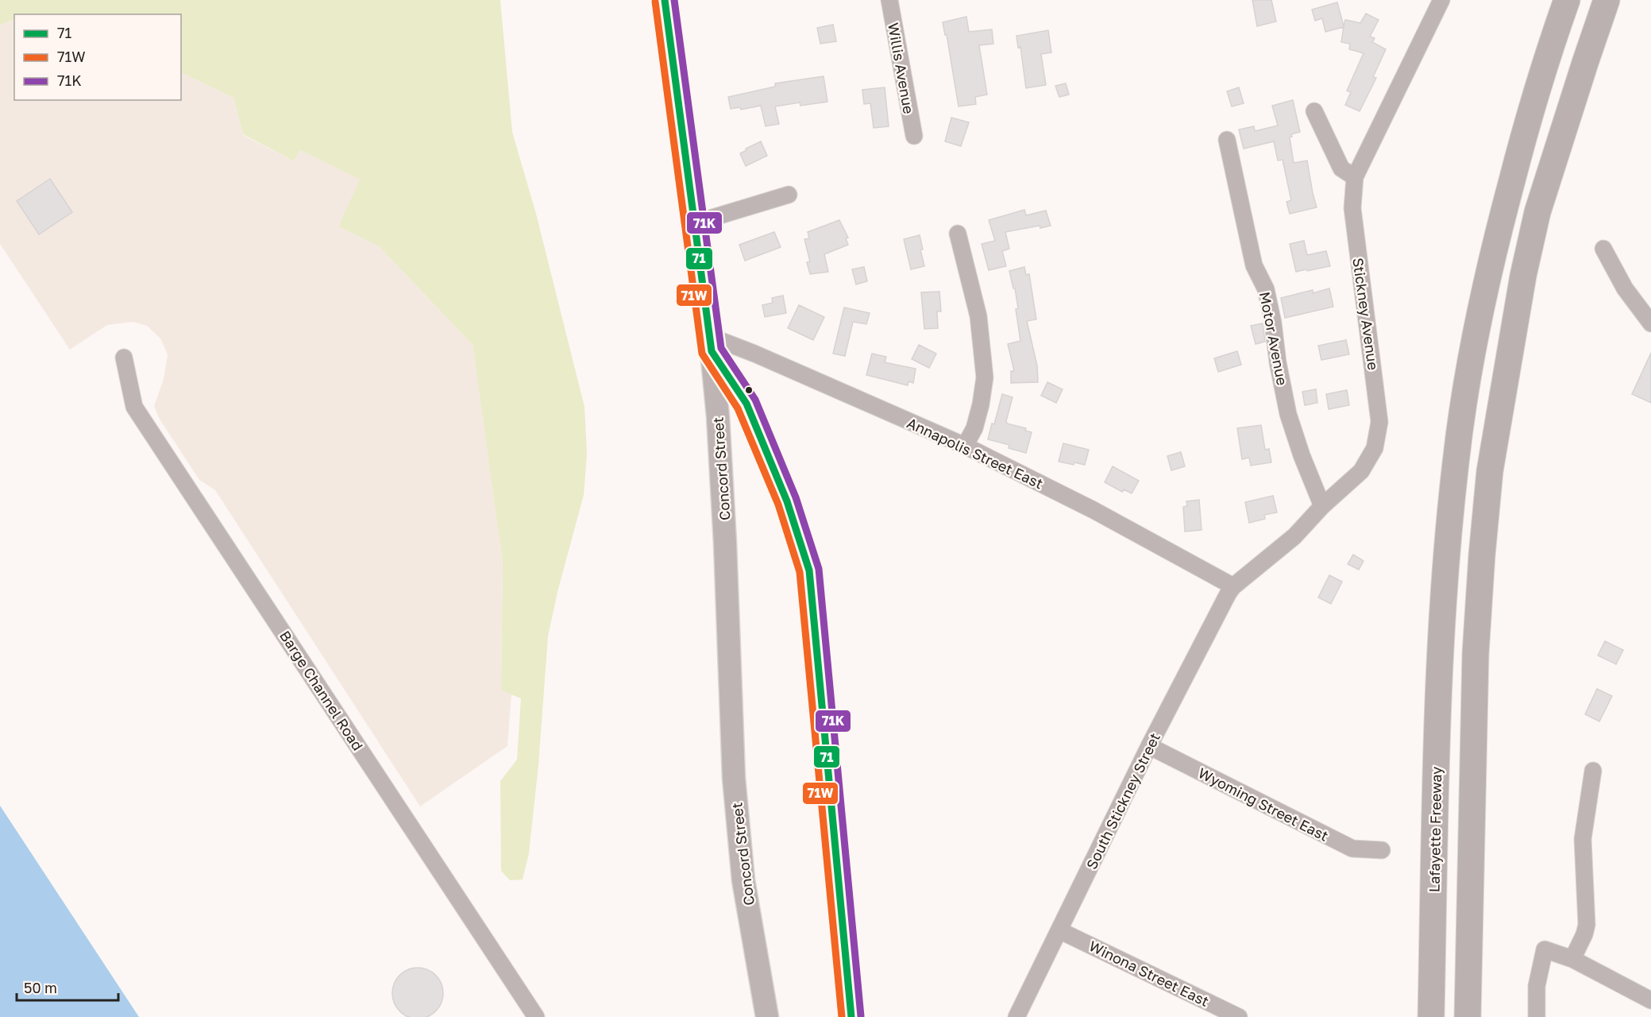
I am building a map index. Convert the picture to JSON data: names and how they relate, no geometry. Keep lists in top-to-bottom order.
{
  "streets": {
    "highway": ["Lafayette Freeway"],
    "main road": ["Concord Street"],
    "street": [
      "Willis Avenue",
      "Stickney Avenue",
      "Motor Avenue",
      "Annapolis Street East",
      "Barge Channel Road",
      "South Stickney Street",
      "Wyoming Street East",
      "Winona Street East"
    ]
  },
  "crossings": [
    ["Stickney Avenue", "Motor Avenue"],
    ["Stickney Avenue", "Annapolis Street East"],
    ["Stickney Avenue", "South Stickney Street"],
    ["Annapolis Street East", "Concord Street"],
    ["Annapolis Street East", "South Stickney Street"],
    ["South Stickney Street", "Wyoming Street East"],
    ["South Stickney Street", "Winona Street East"]
  ],
  "lines": ["transit line 71", "transit line 71K", "transit line 71W"],
  "legend": ["71", "71W", "71K"],
  "scale_bar": "50 m"
}
